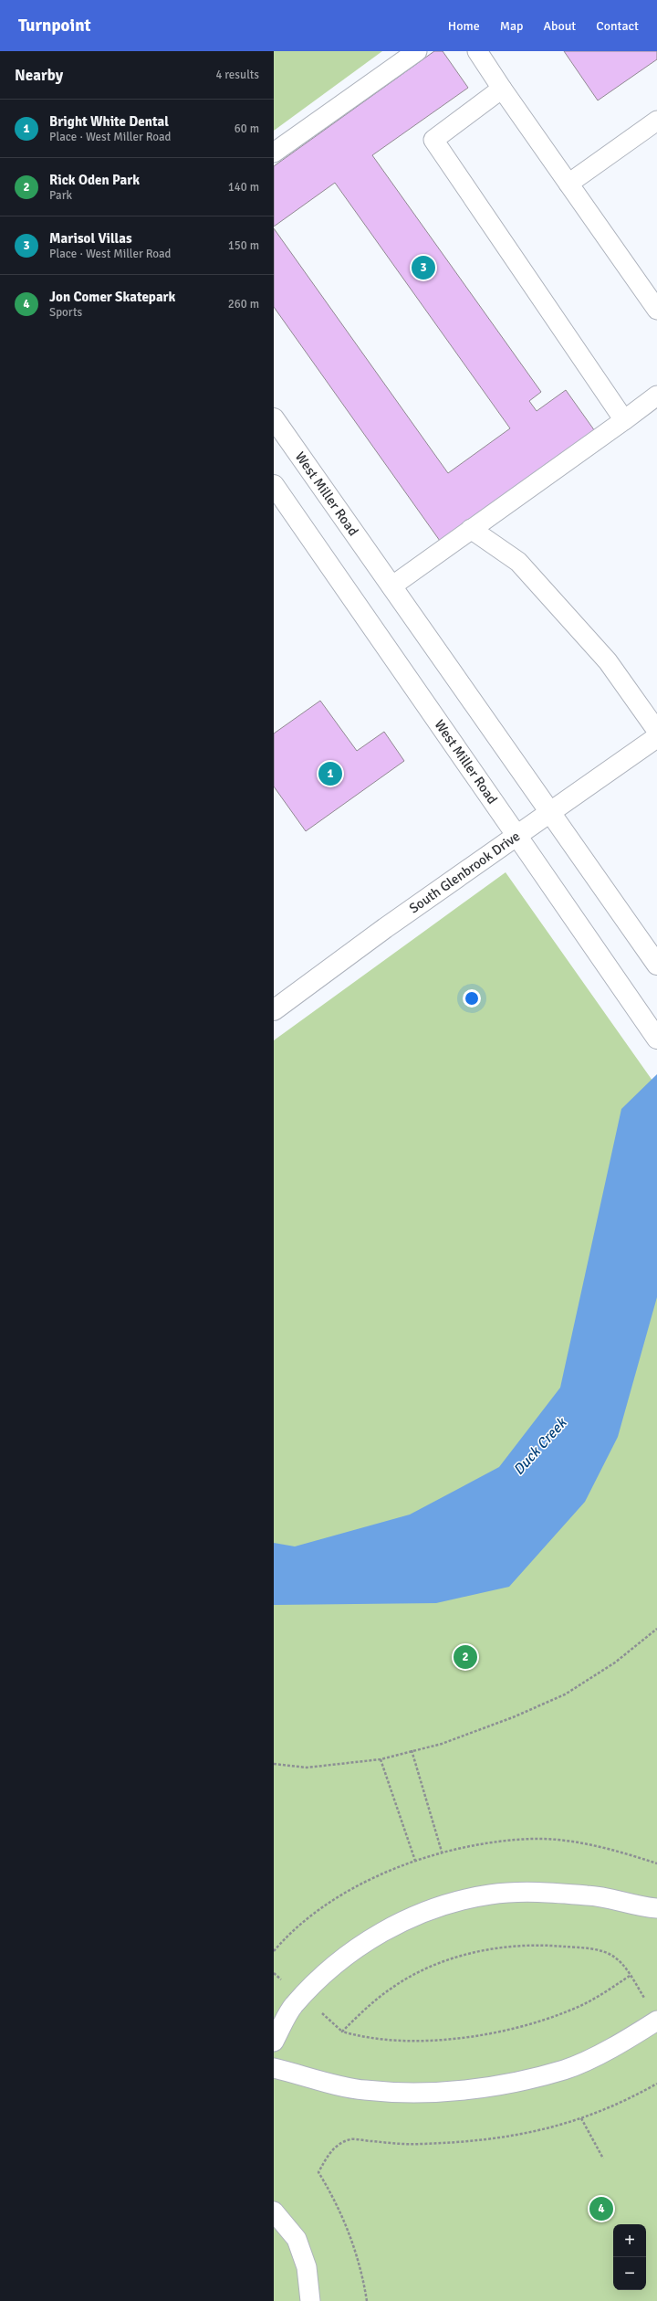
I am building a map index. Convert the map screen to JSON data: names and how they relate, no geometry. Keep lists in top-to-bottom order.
{
  "streets": {
    "main road": ["West Miller Road", "South Glenbrook Drive"]
  },
  "crossings": [
    ["West Miller Road", "South Glenbrook Drive"]
  ],
  "water": ["Duck Creek"],
  "page": {
    "header": "Turnpoint",
    "nav": [
      "Home",
      "Map",
      "About",
      "Contact"
    ],
    "heading": ["Nearby", "4 results"],
    "list": [
      {
        "mark": "1",
        "name": "Bright White Dental",
        "note": "Place · West Miller Road",
        "value": "60 m"
      },
      {
        "mark": "2",
        "name": "Rick Oden Park",
        "note": "Park",
        "value": "140 m"
      },
      {
        "mark": "3",
        "name": "Marisol Villas",
        "note": "Place · West Miller Road",
        "value": "150 m"
      },
      {
        "mark": "4",
        "name": "Jon Comer Skatepark",
        "note": "Sports",
        "value": "260 m"
      }
    ],
    "pins": [
      "3",
      "1",
      "2",
      "4"
    ],
    "map_buttons": ["+", "−"]
  }
}
